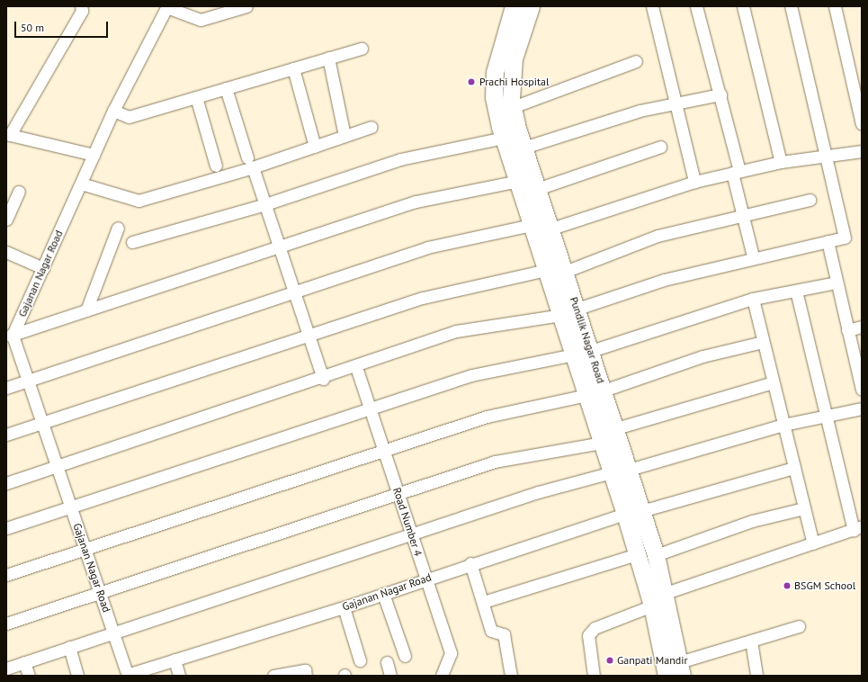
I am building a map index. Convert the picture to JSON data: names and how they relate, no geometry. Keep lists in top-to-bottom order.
{
  "streets": {
    "main road": ["Pundlik Nagar Road"],
    "street": ["Gajanan Nagar Road", "Road Number 4"]
  },
  "crossings": [
    ["Gajanan Nagar Road", "Pundlik Nagar Road"],
    ["Gajanan Nagar Road", "Road Number 4"]
  ],
  "places": ["Prachi Hospital", "BSGM School", "Ganpati Mandir"],
  "scale_bar": "50 m"
}
